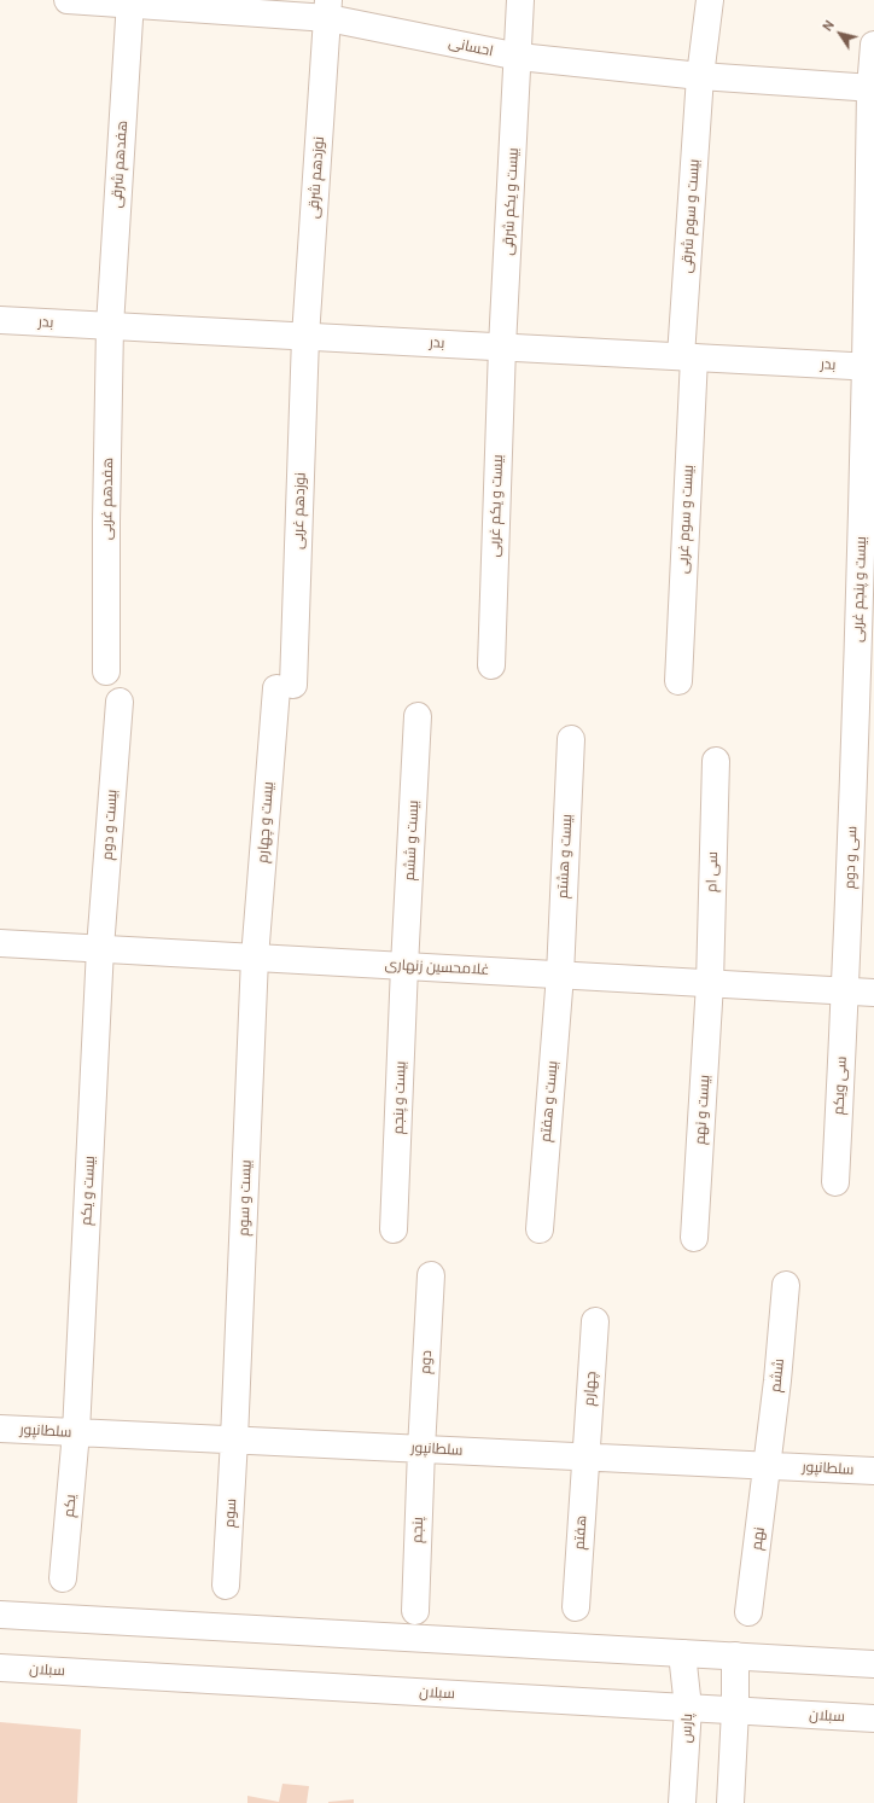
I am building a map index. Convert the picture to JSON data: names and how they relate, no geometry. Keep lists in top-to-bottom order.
{
  "streets": {
    "street": [
      "احسانی",
      "هفدهم شرقی",
      "نوزدهم شرقی",
      "بیست و یکم شرقی",
      "بیست و سوم شرقی",
      "بدر",
      "هفدهم غربی",
      "بیست و یکم غربی",
      "نوزدهم غربی",
      "بیست و سوم غربی",
      "بیست و پنجم غربی",
      "بیست و چهارم",
      "بیست و دوم",
      "بیست و ششم",
      "بیست و هشتم",
      "سی و دوم",
      "سی ام",
      "غلامحسین زنهاری",
      "سی ویکم",
      "بیست و پنجم",
      "بیست و هفتم",
      "بیست و نهم",
      "بیست و یکم",
      "بیست و سوم",
      "دوم",
      "ششم",
      "چهارم",
      "سلطانپور",
      "یکم",
      "سوم",
      "پنجم",
      "هفتم",
      "نهم",
      "سبلان",
      "پارس"
    ]
  },
  "crossings": [
    ["احسانی", "هفدهم شرقی"],
    ["احسانی", "نوزدهم شرقی"],
    ["احسانی", "بیست و یکم شرقی"],
    ["احسانی", "بیست و سوم شرقی"],
    ["احسانی", "بیست و پنجم غربی"],
    ["هفدهم شرقی", "بدر"],
    ["هفدهم شرقی", "هفدهم غربی"],
    ["نوزدهم شرقی", "بدر"],
    ["نوزدهم شرقی", "نوزدهم غربی"],
    ["بیست و یکم شرقی", "بدر"],
    ["بیست و یکم شرقی", "بیست و یکم غربی"],
    ["بیست و سوم شرقی", "بدر"],
    ["بیست و سوم شرقی", "بیست و سوم غربی"],
    ["بدر", "هفدهم غربی"],
    ["بدر", "بیست و یکم غربی"],
    ["بدر", "نوزدهم غربی"],
    ["بدر", "بیست و سوم غربی"],
    ["بدر", "بیست و پنجم غربی"],
    ["نوزدهم غربی", "بیست و چهارم"],
    ["بیست و پنجم غربی", "سی و دوم"],
    ["بیست و چهارم", "غلامحسین زنهاری"],
    ["بیست و چهارم", "بیست و سوم"],
    ["بیست و دوم", "غلامحسین زنهاری"],
    ["بیست و دوم", "بیست و یکم"],
    ["بیست و ششم", "غلامحسین زنهاری"],
    ["بیست و ششم", "بیست و پنجم"],
    ["بیست و هشتم", "غلامحسین زنهاری"],
    ["بیست و هشتم", "بیست و هفتم"],
    ["سی و دوم", "غلامحسین زنهاری"],
    ["سی و دوم", "سی ویکم"],
    ["سی ام", "غلامحسین زنهاری"],
    ["سی ام", "بیست و نهم"],
    ["غلامحسین زنهاری", "سی ویکم"],
    ["غلامحسین زنهاری", "بیست و پنجم"],
    ["غلامحسین زنهاری", "بیست و هفتم"],
    ["غلامحسین زنهاری", "بیست و نهم"],
    ["غلامحسین زنهاری", "بیست و یکم"],
    ["غلامحسین زنهاری", "بیست و سوم"],
    ["بیست و یکم", "سلطانپور"],
    ["بیست و یکم", "یکم"],
    ["بیست و سوم", "سلطانپور"],
    ["بیست و سوم", "سوم"],
    ["دوم", "سلطانپور"],
    ["دوم", "پنجم"],
    ["ششم", "سلطانپور"],
    ["ششم", "نهم"],
    ["چهارم", "سلطانپور"],
    ["چهارم", "هفتم"],
    ["سلطانپور", "یکم"],
    ["سلطانپور", "سوم"],
    ["سلطانپور", "پنجم"],
    ["سلطانپور", "هفتم"],
    ["سلطانپور", "نهم"],
    ["سبلان", "پارس"]
  ],
  "north": "top left"
}
